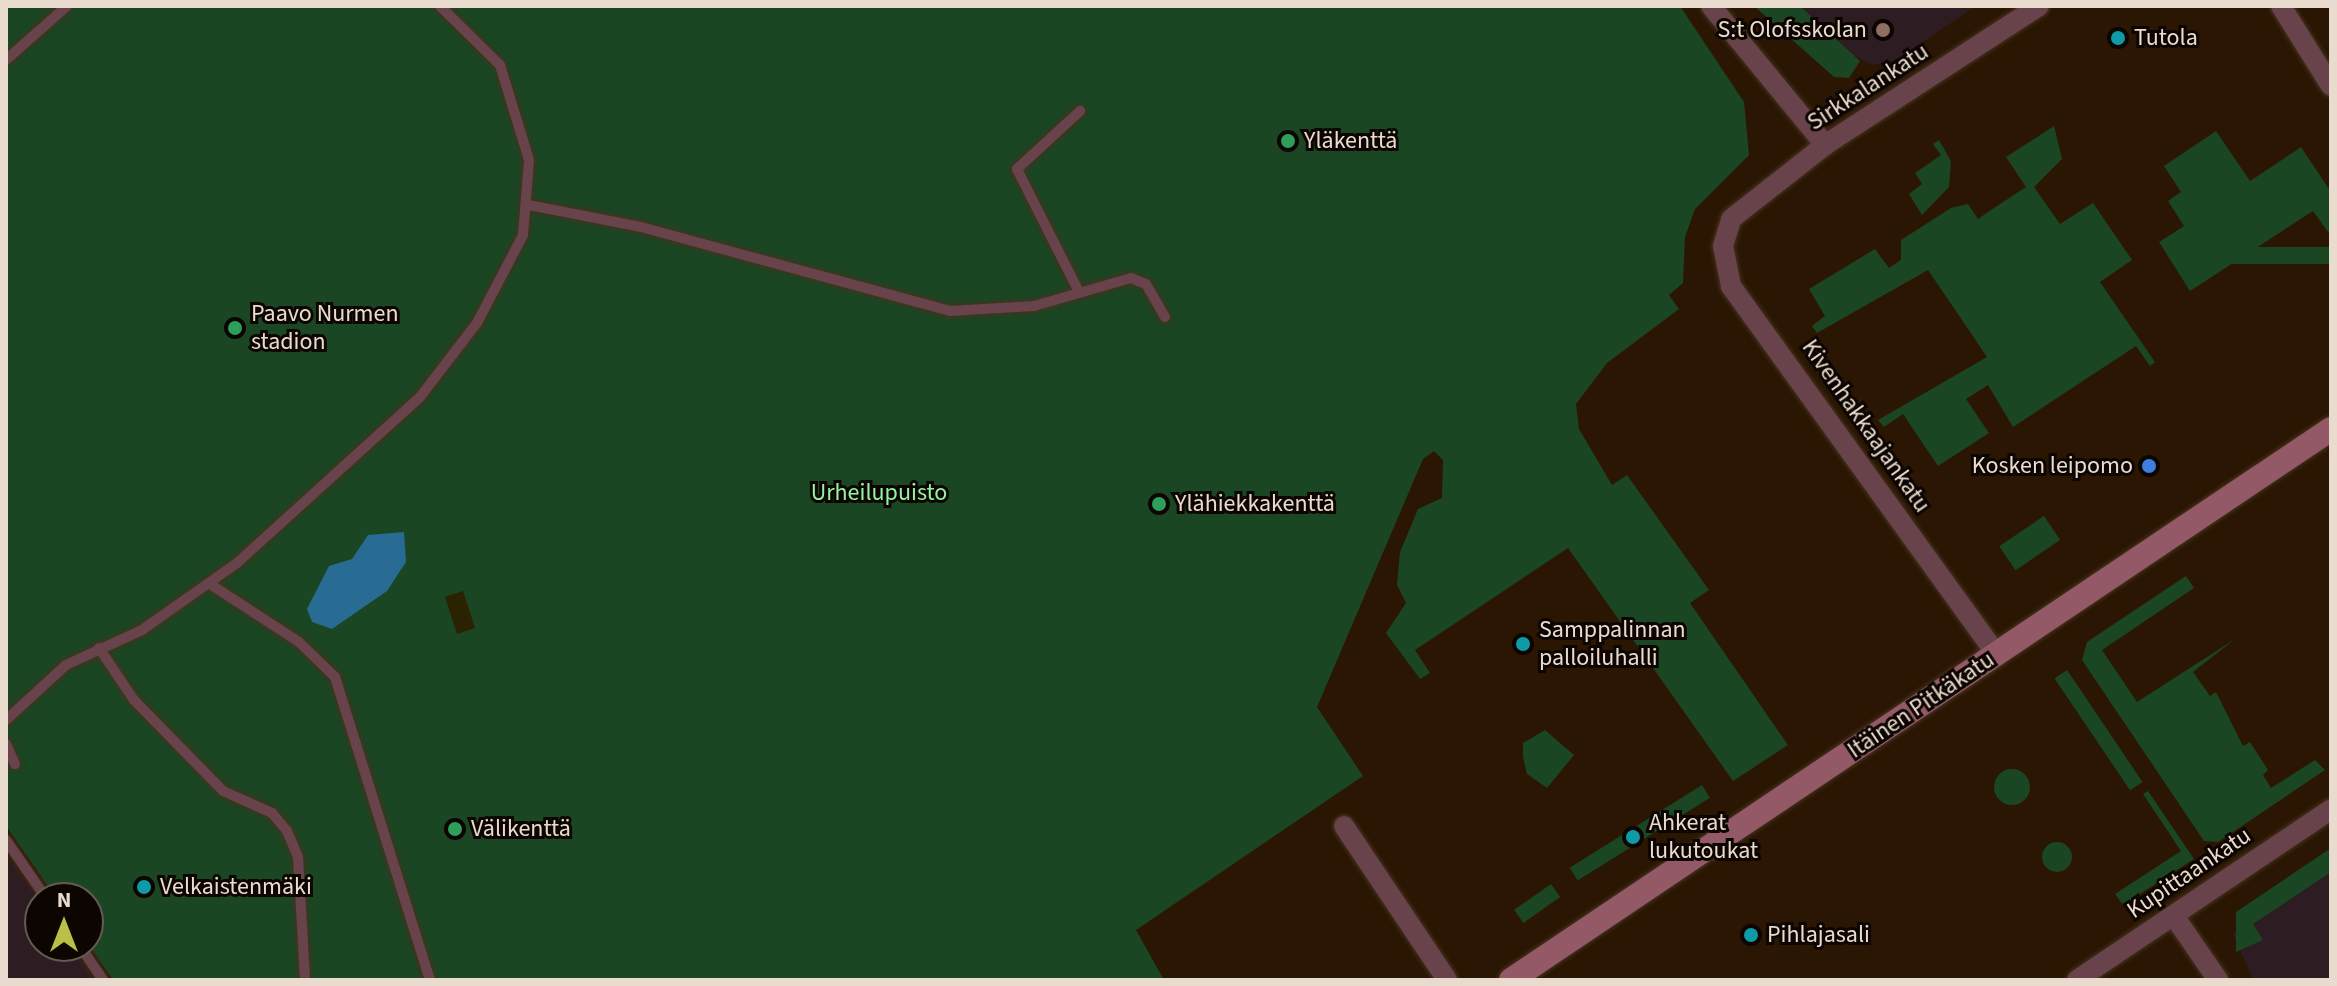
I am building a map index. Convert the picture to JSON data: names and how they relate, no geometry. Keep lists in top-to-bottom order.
{
  "streets": {
    "main road": ["Itäinen Pitkäkatu"],
    "street": ["Sirkkalankatu", "Kivenhakkaajankatu", "Kupittaankatu"]
  },
  "crossings": [
    ["Sirkkalankatu", "Kivenhakkaajankatu"],
    ["Kivenhakkaajankatu", "Itäinen Pitkäkatu"]
  ],
  "parks": ["Urheilupuisto"],
  "places": [
    "S:t Olofsskolan",
    "Tutola",
    "Yläkenttä",
    "Paavo Nurmen stadion",
    "Kosken leipomo",
    "Ylähiekkakenttä",
    "Samppalinnan palloiluhalli",
    "Välikenttä",
    "Ahkerat lukutoukat",
    "Velkaistenmäki",
    "Pihlajasali"
  ],
  "north": "top"
}
